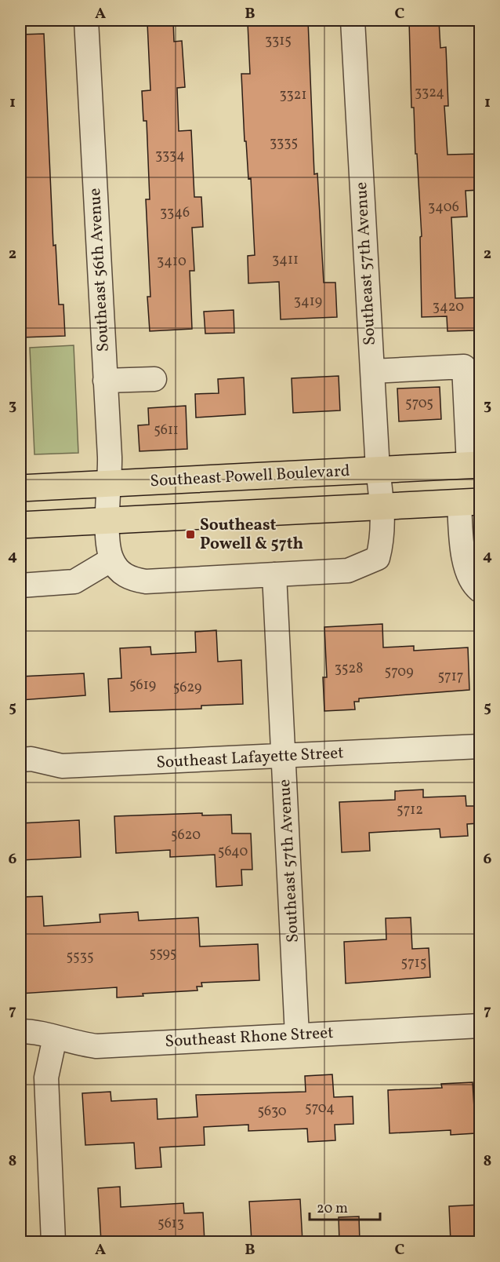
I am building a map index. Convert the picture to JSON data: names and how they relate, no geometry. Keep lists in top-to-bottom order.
{
  "streets": {
    "main road": ["Southeast Powell Boulevard"],
    "street": [
      "Southeast 57th Avenue",
      "Southeast 56th Avenue",
      "Southeast Lafayette Street",
      "Southeast Rhone Street"
    ]
  },
  "crossings": [
    ["Southeast 57th Avenue", "Southeast Powell Boulevard"],
    ["Southeast 57th Avenue", "Southeast Lafayette Street"],
    ["Southeast 57th Avenue", "Southeast Rhone Street"],
    ["Southeast 56th Avenue", "Southeast Powell Boulevard"]
  ],
  "places": {
    "transit": ["Southeast Powell & 57th"]
  },
  "house_numbers": [
    "3315",
    "3324",
    "3321",
    "3335",
    "3334",
    "3406",
    "3346",
    "3411",
    "3410",
    "3419",
    "3420",
    "5705",
    "5611",
    "3528",
    "5709",
    "5717",
    "5619",
    "5629",
    "5712",
    "5620",
    "5640",
    "5595",
    "5535",
    "5715",
    "5704",
    "5630",
    "5613"
  ],
  "scale_bar": "20 m",
  "grid": {
    "columns": ["A", "B", "C"],
    "rows": [
      "1",
      "2",
      "3",
      "4",
      "5",
      "6",
      "7",
      "8"
    ]
  }
}
